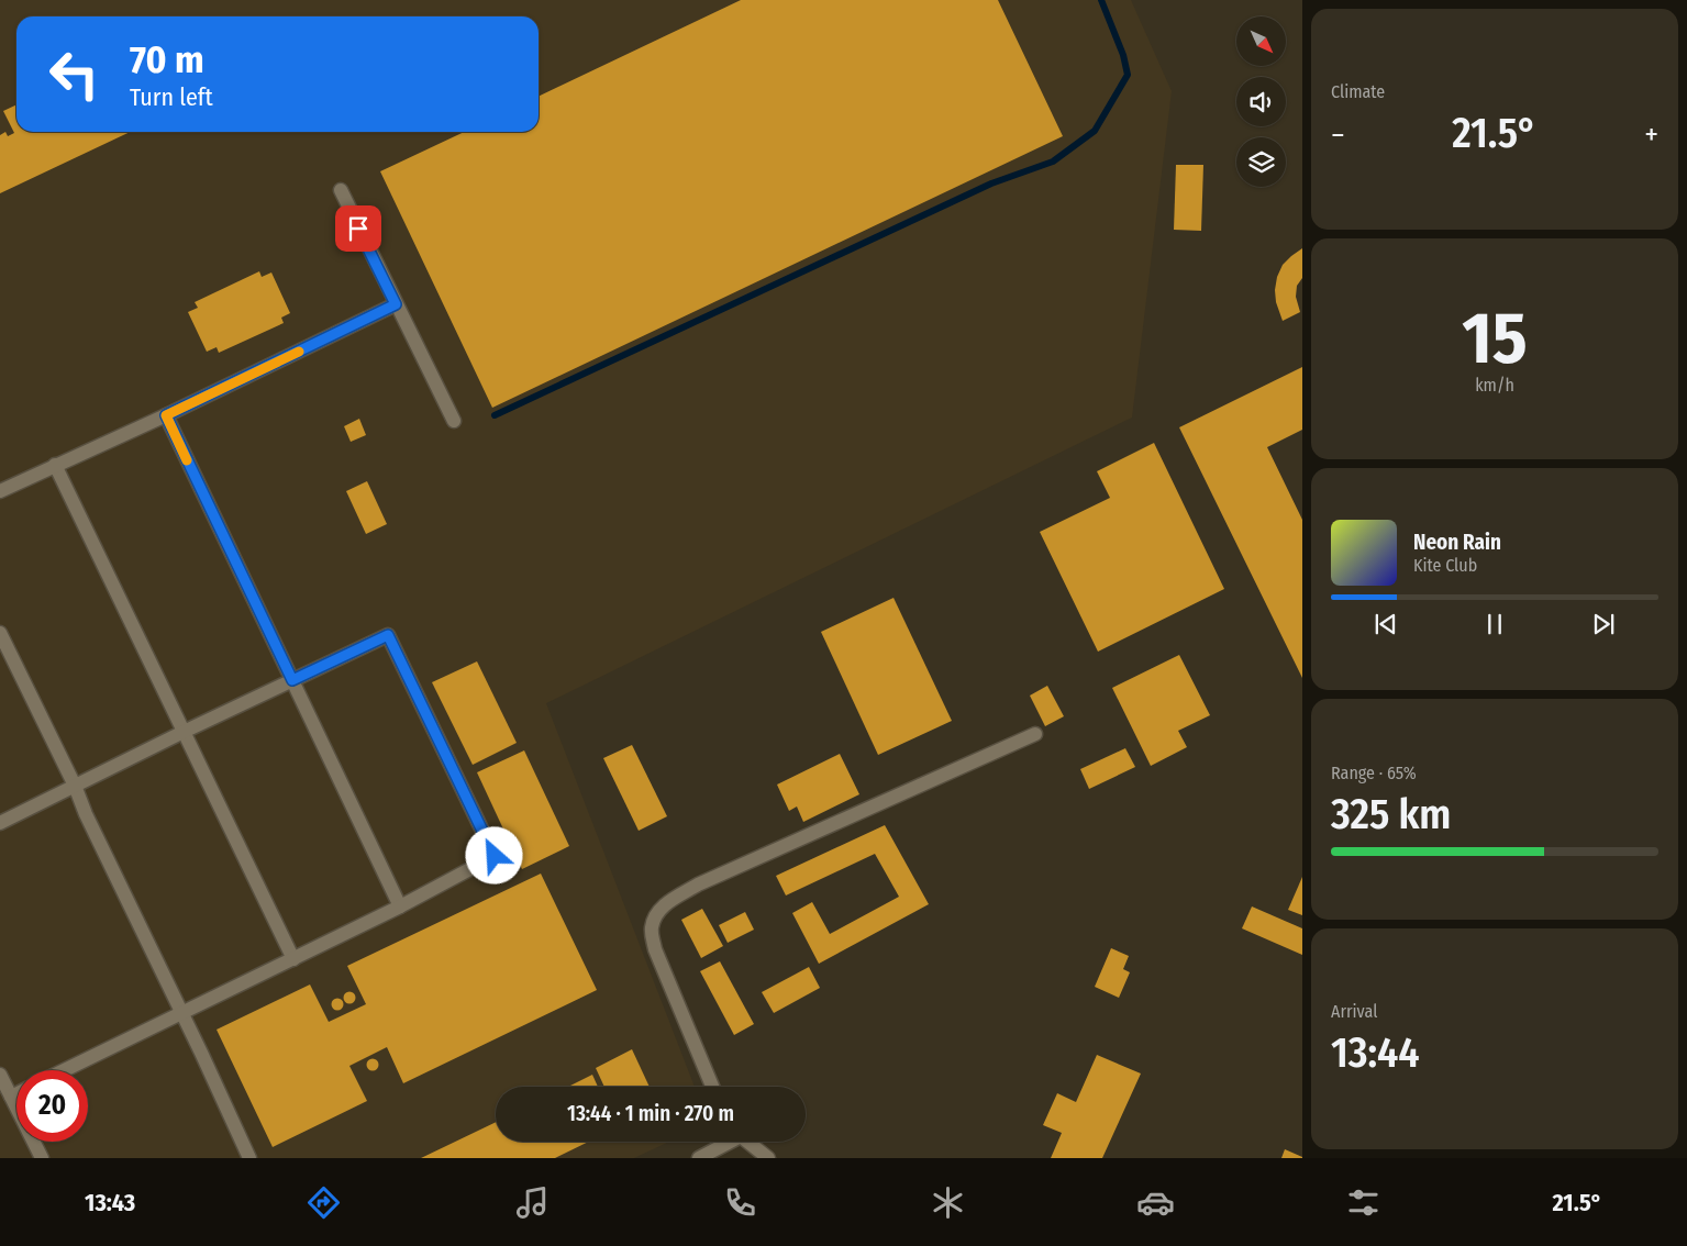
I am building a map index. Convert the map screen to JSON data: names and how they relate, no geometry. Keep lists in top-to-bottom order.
{
  "north": "bottom right",
  "page": {
    "tile": [
      "Climate",
      ["15", "km/h"],
      ["Range · 65%", "325 km"],
      ["Arrival", "13:44"]
    ],
    "turn": ["70 m", "Turn left"],
    "heat": ["−", "21.5°", "+"],
    "song": ["Neon Rain", "Kite Club"],
    "limit": "20",
    "trip": "13:44 · 1 min · 270 m",
    "tabs": ["13:43", "21.5°"]
  }
}
